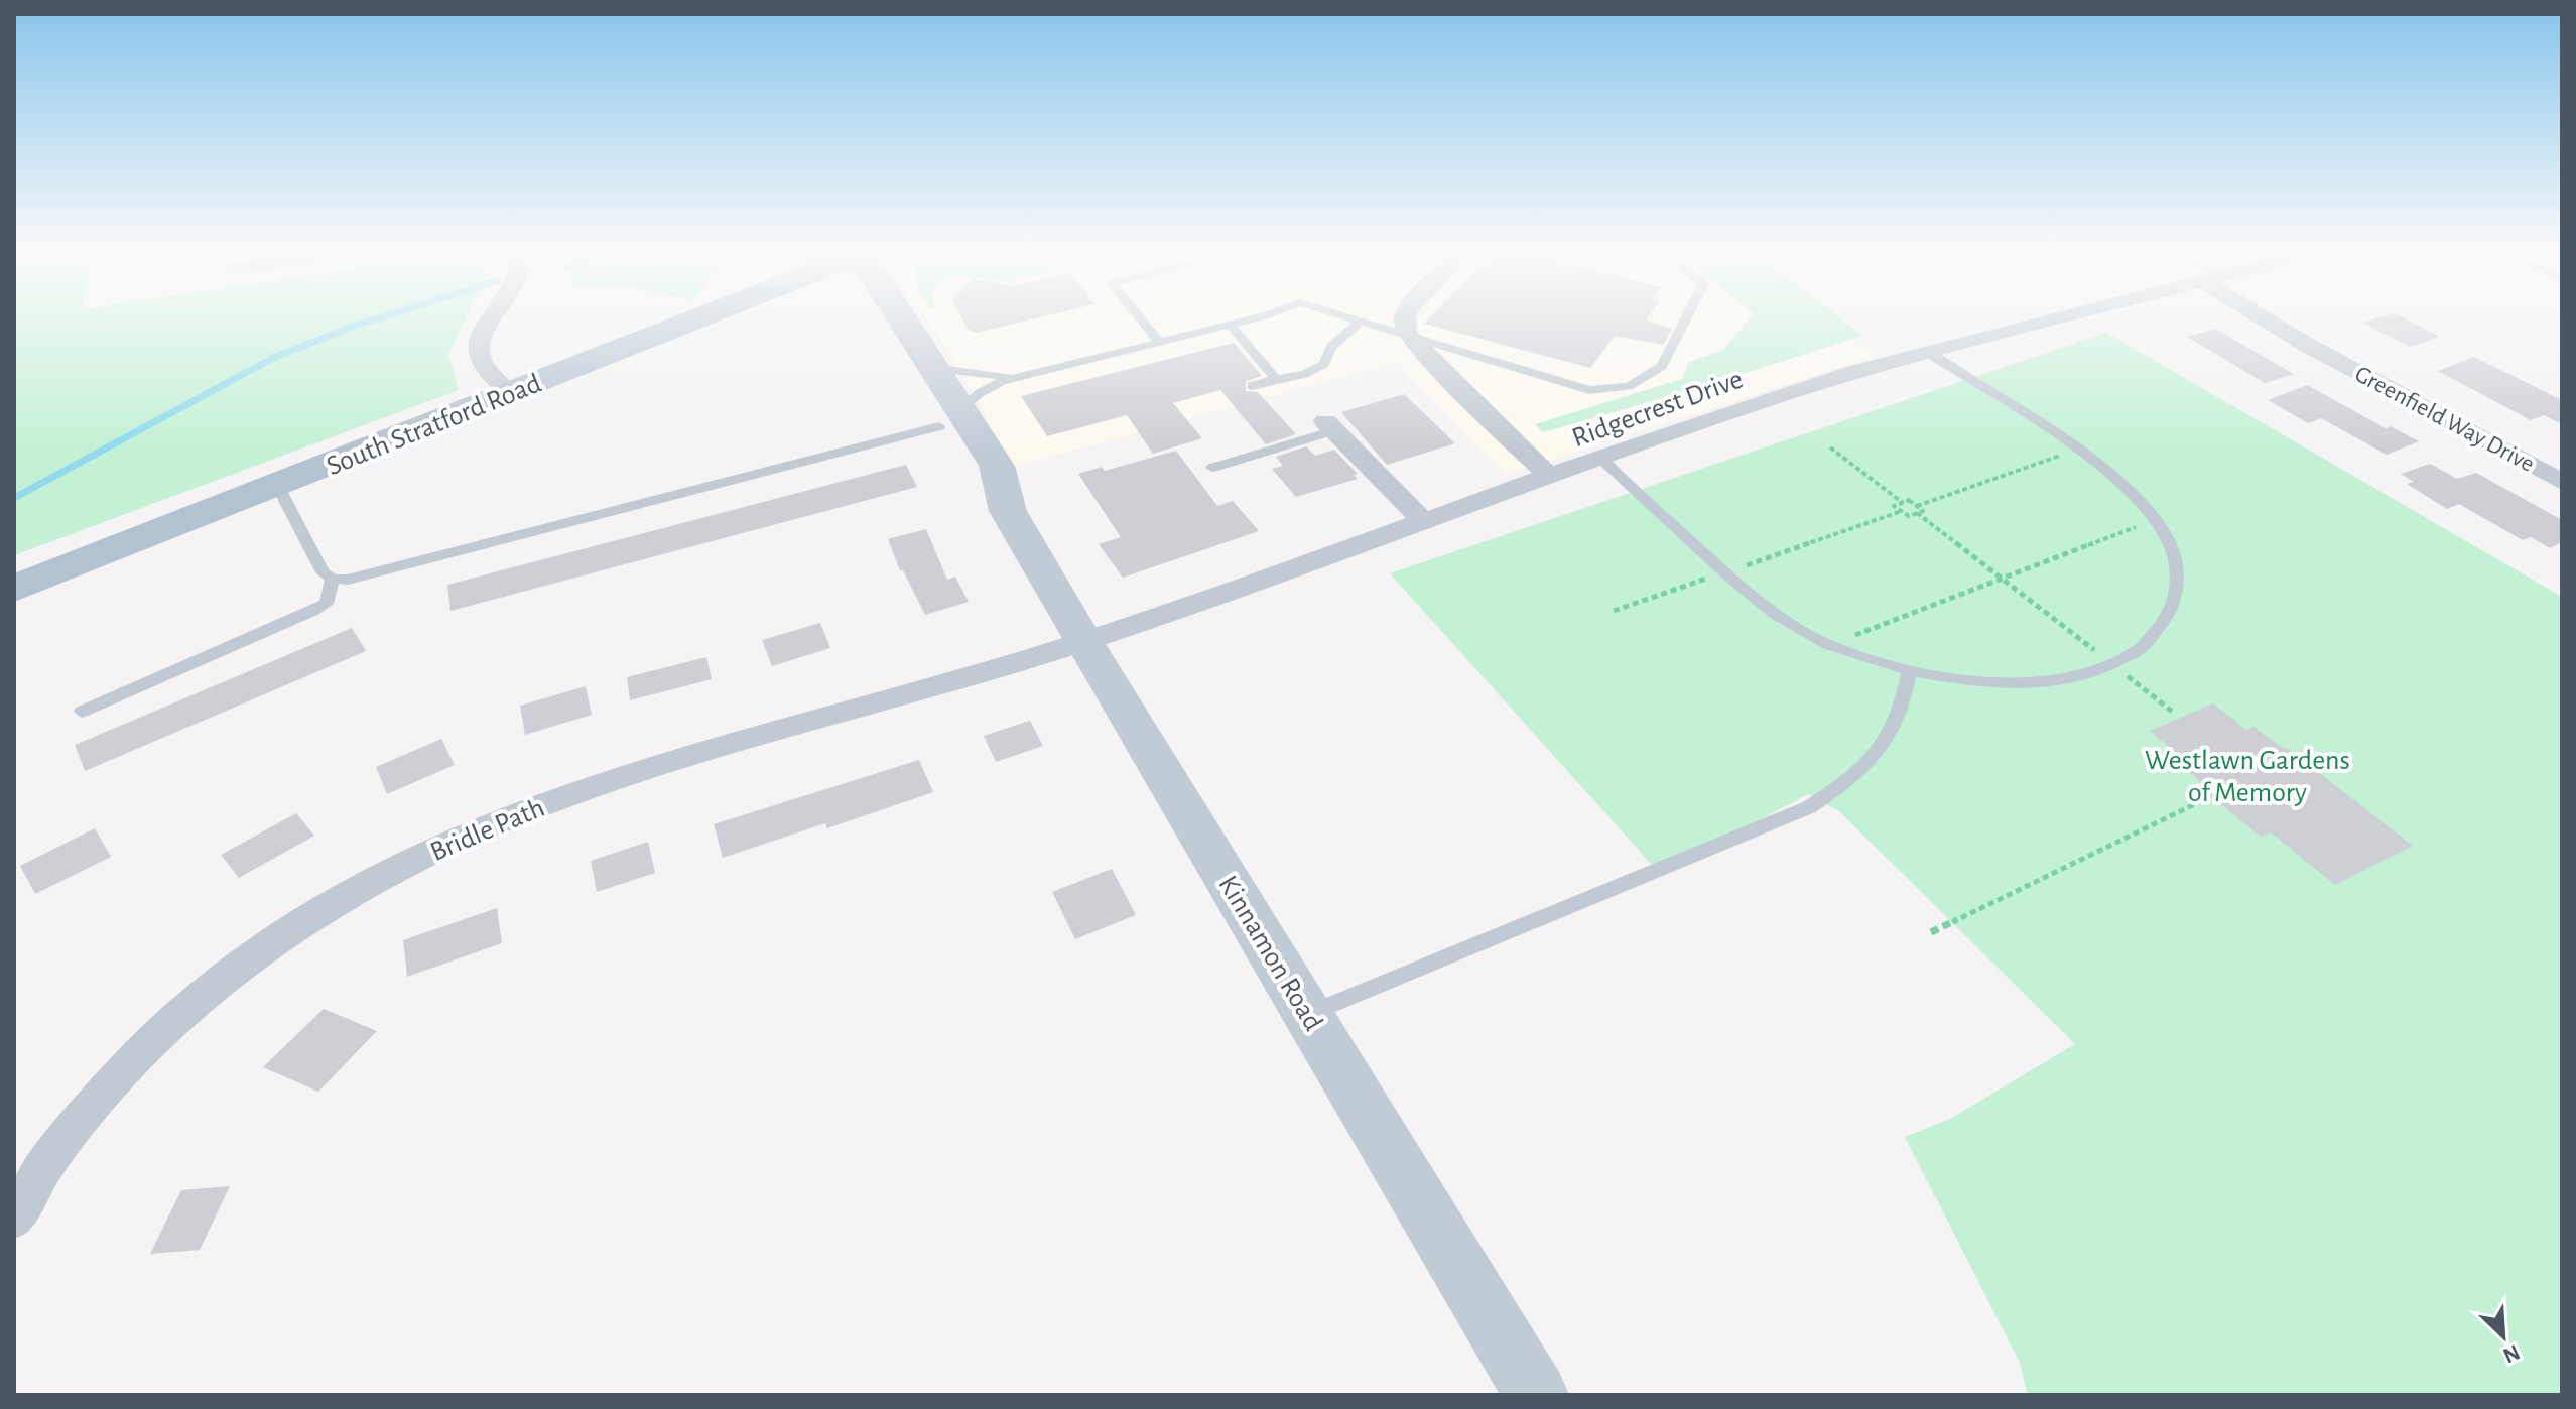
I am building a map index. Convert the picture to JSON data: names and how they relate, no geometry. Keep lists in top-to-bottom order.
{
  "streets": {
    "main road": ["South Stratford Road", "Kinnamon Road"],
    "street": ["Ridgecrest Drive", "Greenfield Way Drive", "Bridle Path"]
  },
  "crossings": [
    ["Ridgecrest Drive", "Bridle Path"],
    ["Ridgecrest Drive", "Kinnamon Road"],
    ["Bridle Path", "Kinnamon Road"]
  ],
  "parks": ["Westlawn Gardens of Memory"],
  "north": "bottom right"
}
